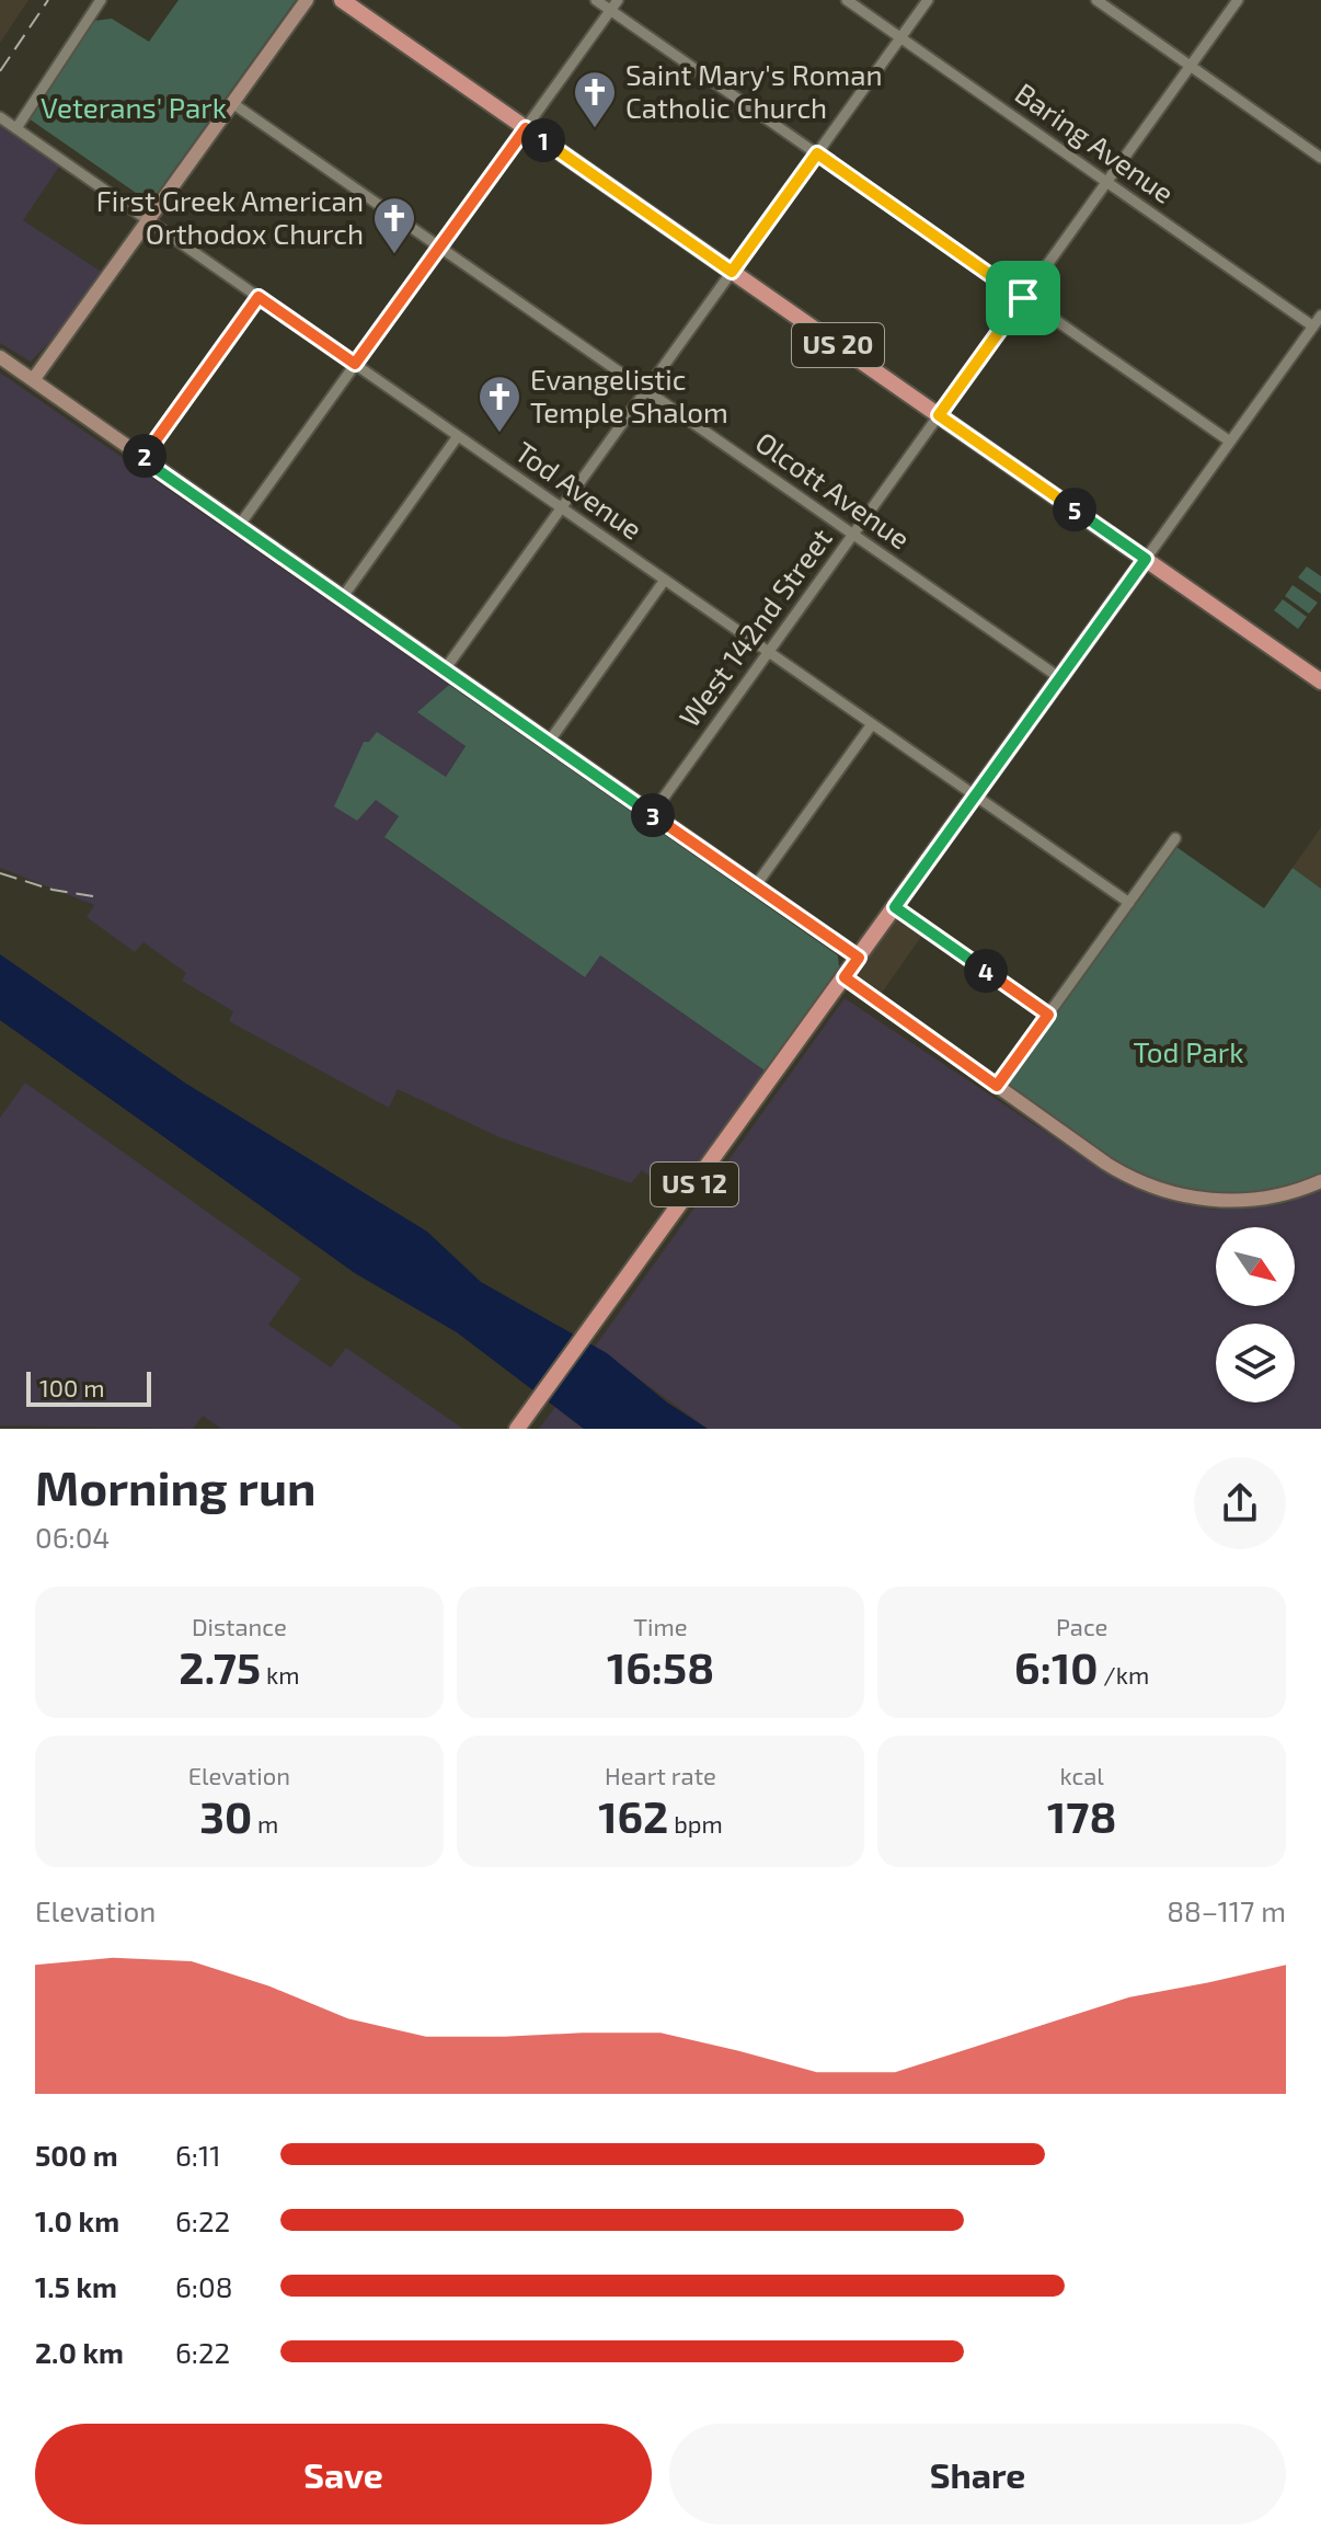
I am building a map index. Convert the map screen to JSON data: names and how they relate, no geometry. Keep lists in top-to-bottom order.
{
  "streets": {
    "main road": ["US 20", "US 12"],
    "street": [
      "Baring Avenue",
      "Tod Avenue",
      "Olcott Avenue",
      "West 142nd Street"
    ]
  },
  "crossings": [
    ["Baring Avenue", "West 142nd Street"],
    ["US 20", "West 142nd Street"],
    ["US 20", "US 12"],
    ["Tod Avenue", "West 142nd Street"],
    ["Tod Avenue", "US 12"],
    ["Olcott Avenue", "West 142nd Street"],
    ["Olcott Avenue", "US 12"]
  ],
  "parks": ["Veterans' Park", "Tod Park"],
  "places": {
    "church": ["Saint Mary's Roman Catholic Church", "First Greek American Orthodox Church", "Evangelistic Temple Shalom"]
  },
  "scale_bar": "100 m",
  "north": "bottom right",
  "page": {
    "pins": [
      "1",
      "2",
      "5",
      "3",
      "4"
    ],
    "scale": "100 m",
    "heading": ["Morning run", "06:04"],
    "stats": [
      ["Distance", "2.75 km"],
      ["Time", "16:58"],
      ["Pace", "6:10 /km"],
      ["Elevation", "30 m"],
      ["Heart rate", "162 bpm"],
      ["kcal", "178"]
    ],
    "chart": ["Elevation", "88–117 m"],
    "list": [
      {
        "name": "500 m",
        "note": "6:11"
      },
      {
        "name": "1.0 km",
        "note": "6:22"
      },
      {
        "name": "1.5 km",
        "note": "6:08"
      },
      {
        "name": "2.0 km",
        "note": "6:22"
      }
    ],
    "buttons": ["Save", "Share"]
  }
}
